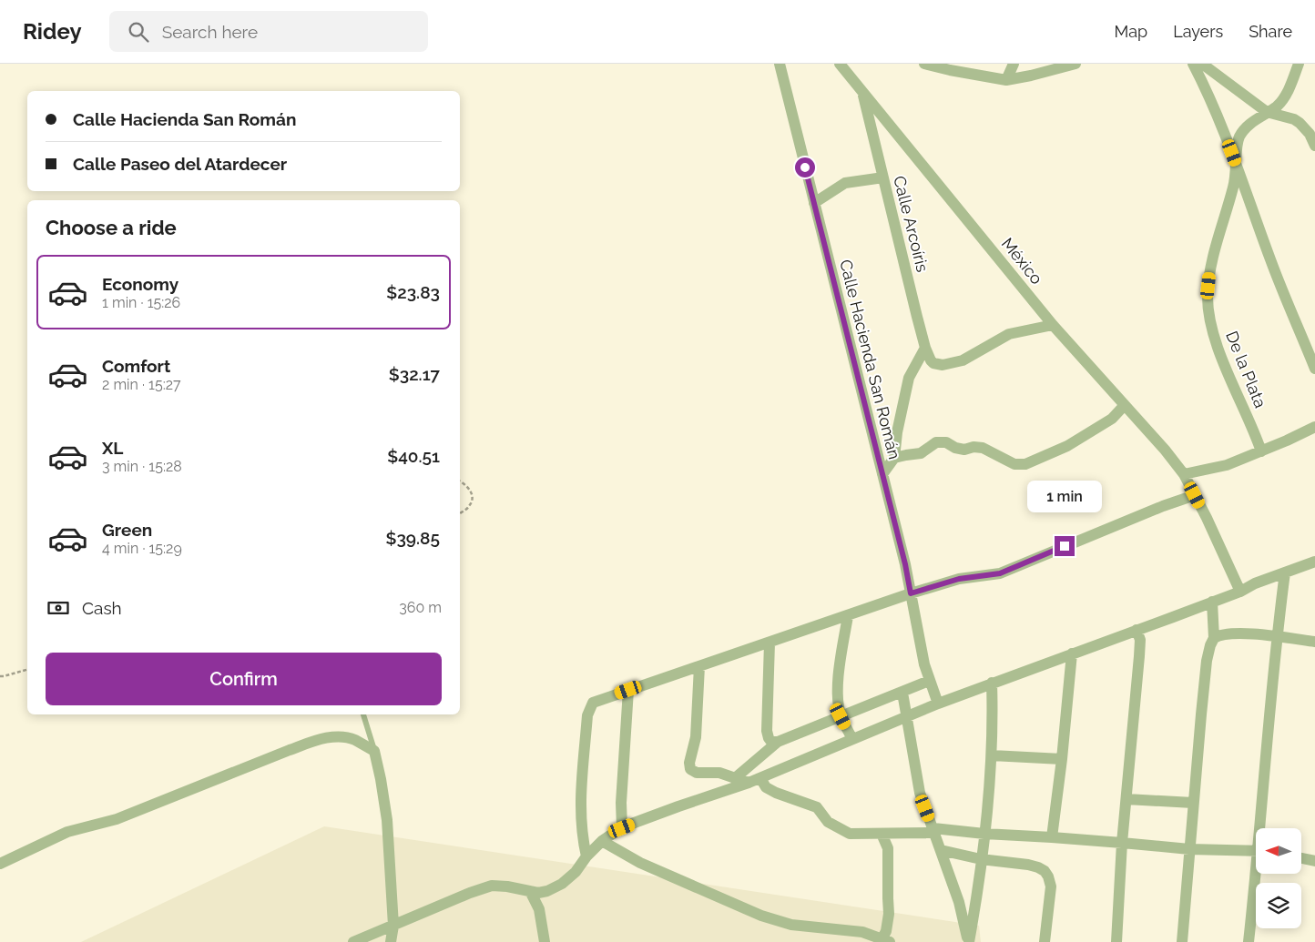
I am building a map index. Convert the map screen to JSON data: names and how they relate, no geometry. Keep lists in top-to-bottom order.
{
  "streets": {
    "street": [
      "Calle Arcoíris",
      "México",
      "Calle Hacienda San Román",
      "De la Plata"
    ]
  },
  "crossings": [
    ["Calle Arcoíris", "México"],
    ["México", "Calle Hacienda San Román"]
  ],
  "north": "left",
  "page": {
    "header": "Ridey",
    "search": "Search here",
    "nav": ["Map", "Layers", "Share"],
    "banner": ["Calle Hacienda San Román", "Calle Paseo del Atardecer"],
    "heading": "Choose a ride",
    "list": [
      {
        "name": "Economy",
        "note": "1 min · 15:26",
        "value": "$23.83"
      },
      {
        "name": "Comfort",
        "note": "2 min · 15:27",
        "value": "$32.17"
      },
      {
        "name": "XL",
        "note": "3 min · 15:28",
        "value": "$40.51"
      },
      {
        "name": "Green",
        "note": "4 min · 15:29",
        "value": "$39.85"
      }
    ],
    "bubble": "1 min",
    "pay": ["Cash", "360 m"],
    "buttons": "Confirm"
  }
}
